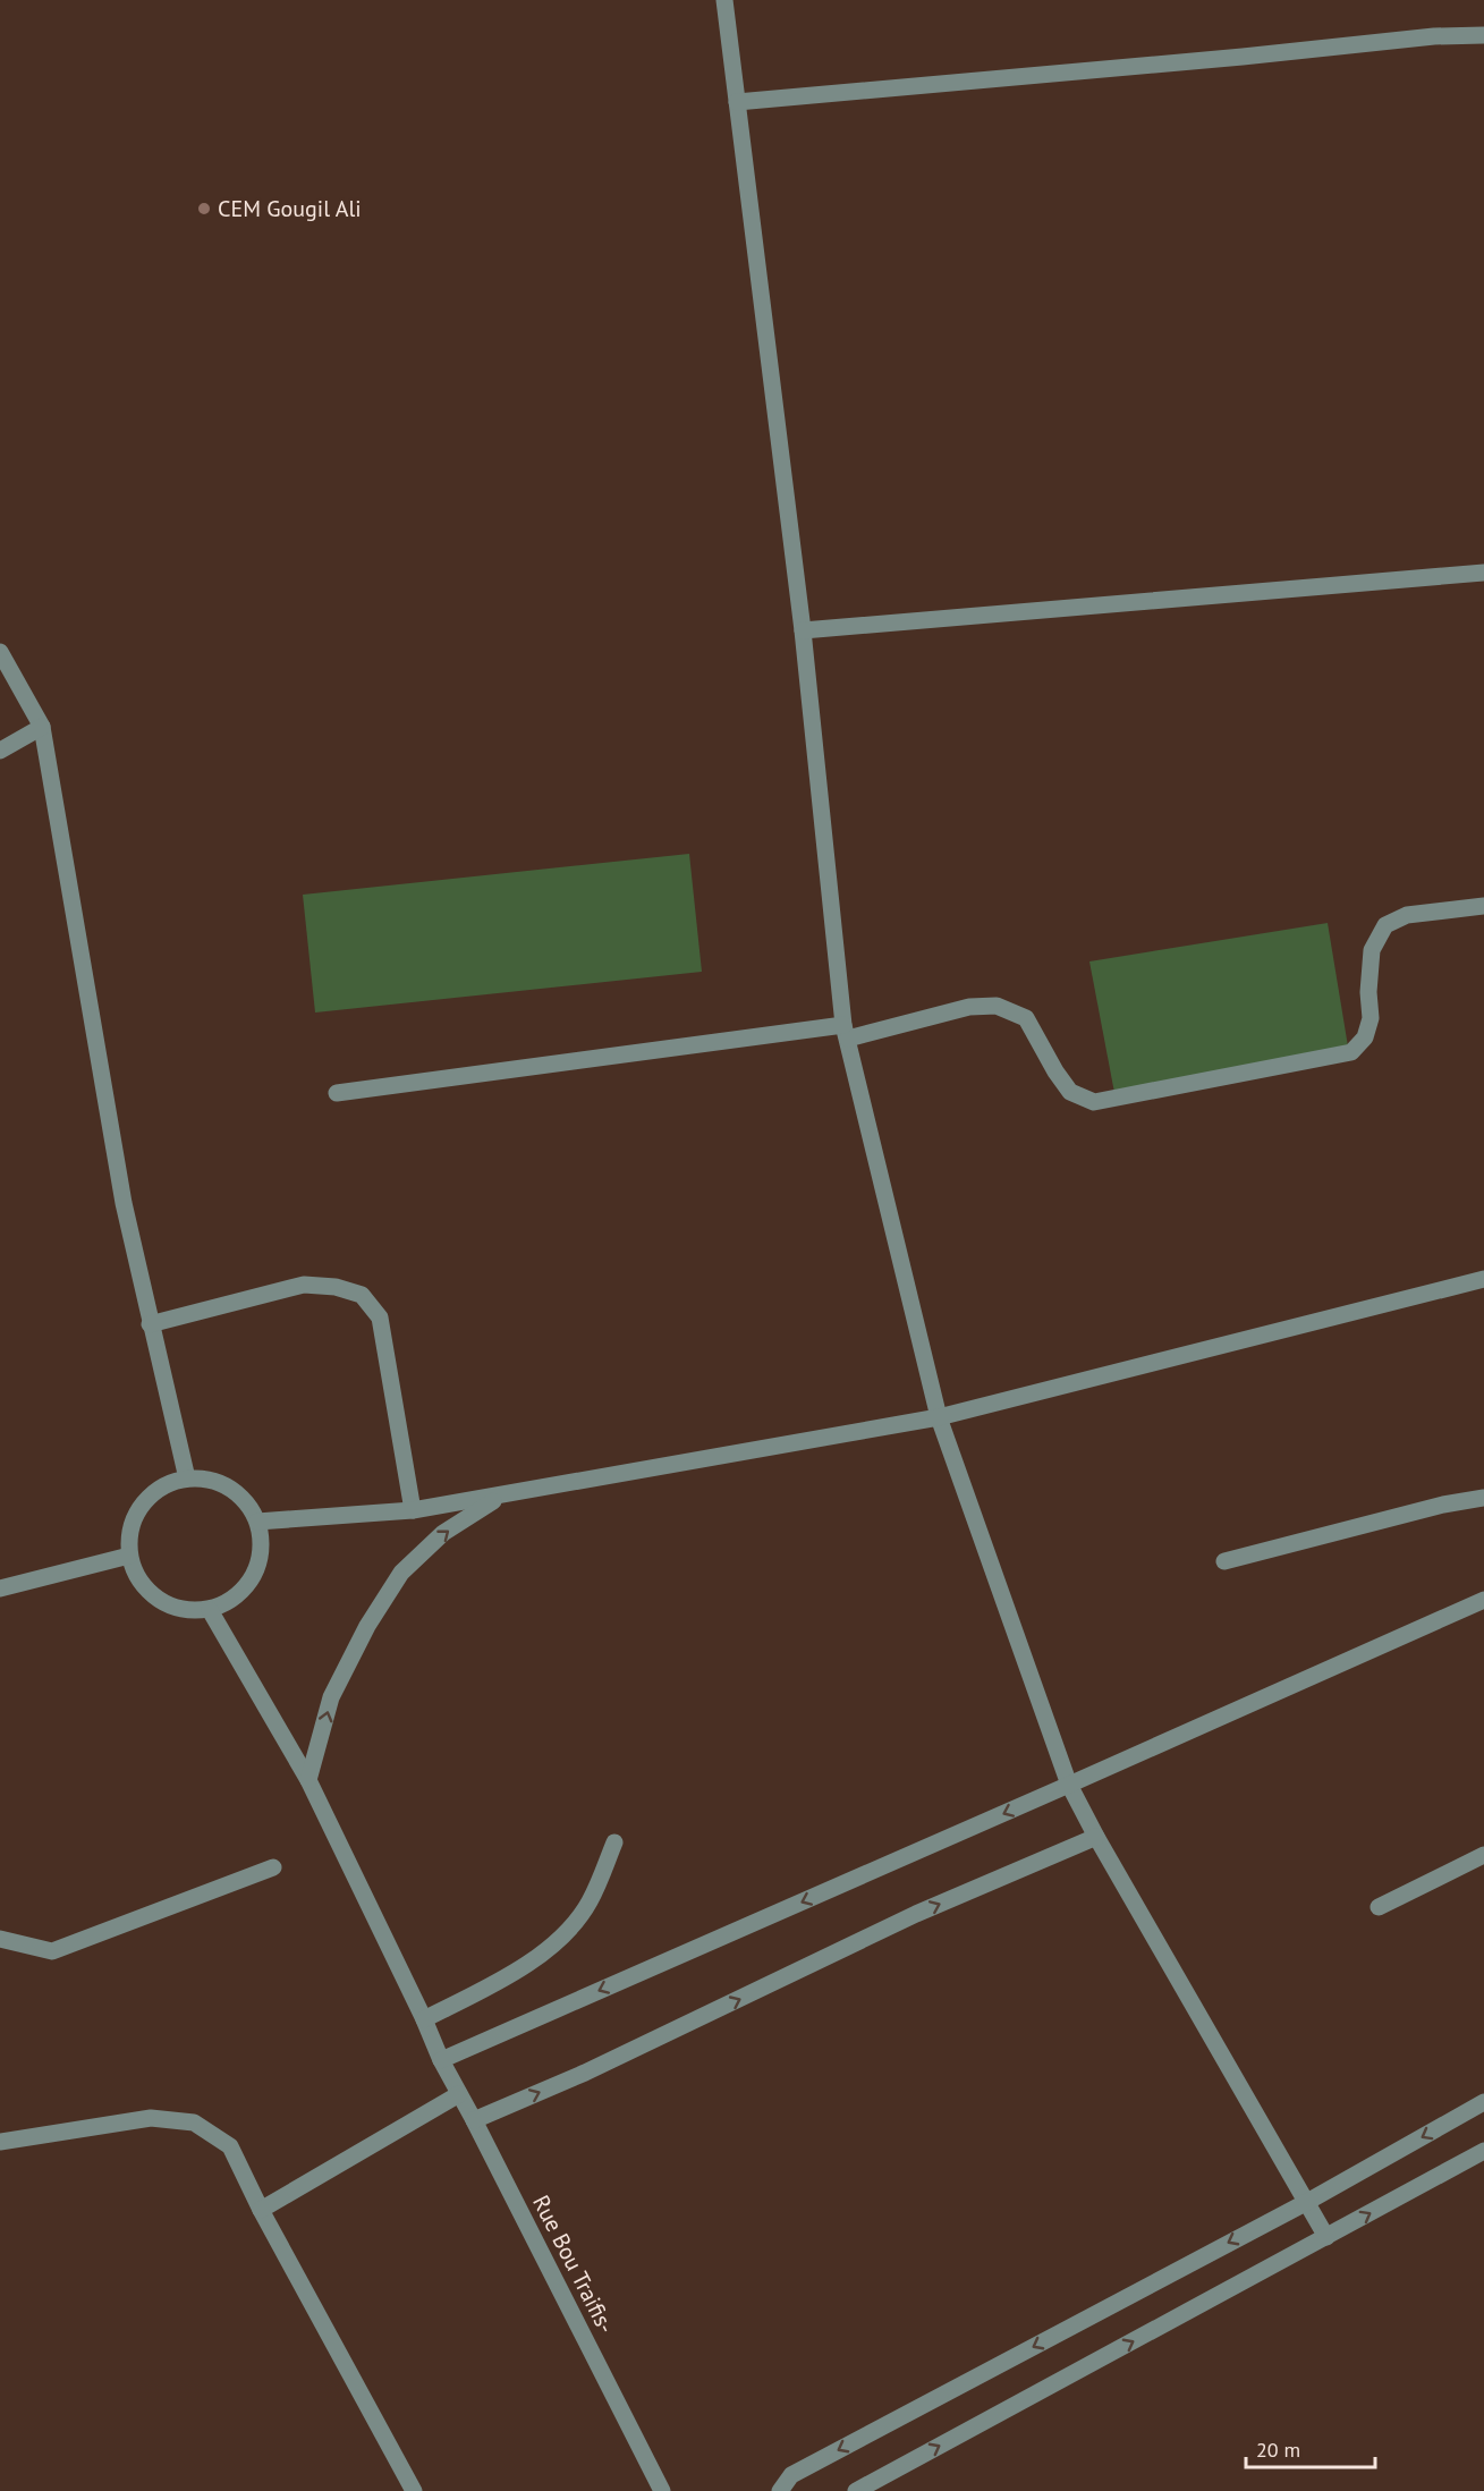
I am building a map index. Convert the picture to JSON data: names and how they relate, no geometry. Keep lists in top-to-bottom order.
{
  "streets": {
    "street": ["Rue Bou Traifis-"]
  },
  "places": ["CEM Gougil Ali"],
  "scale_bar": "20 m"
}
